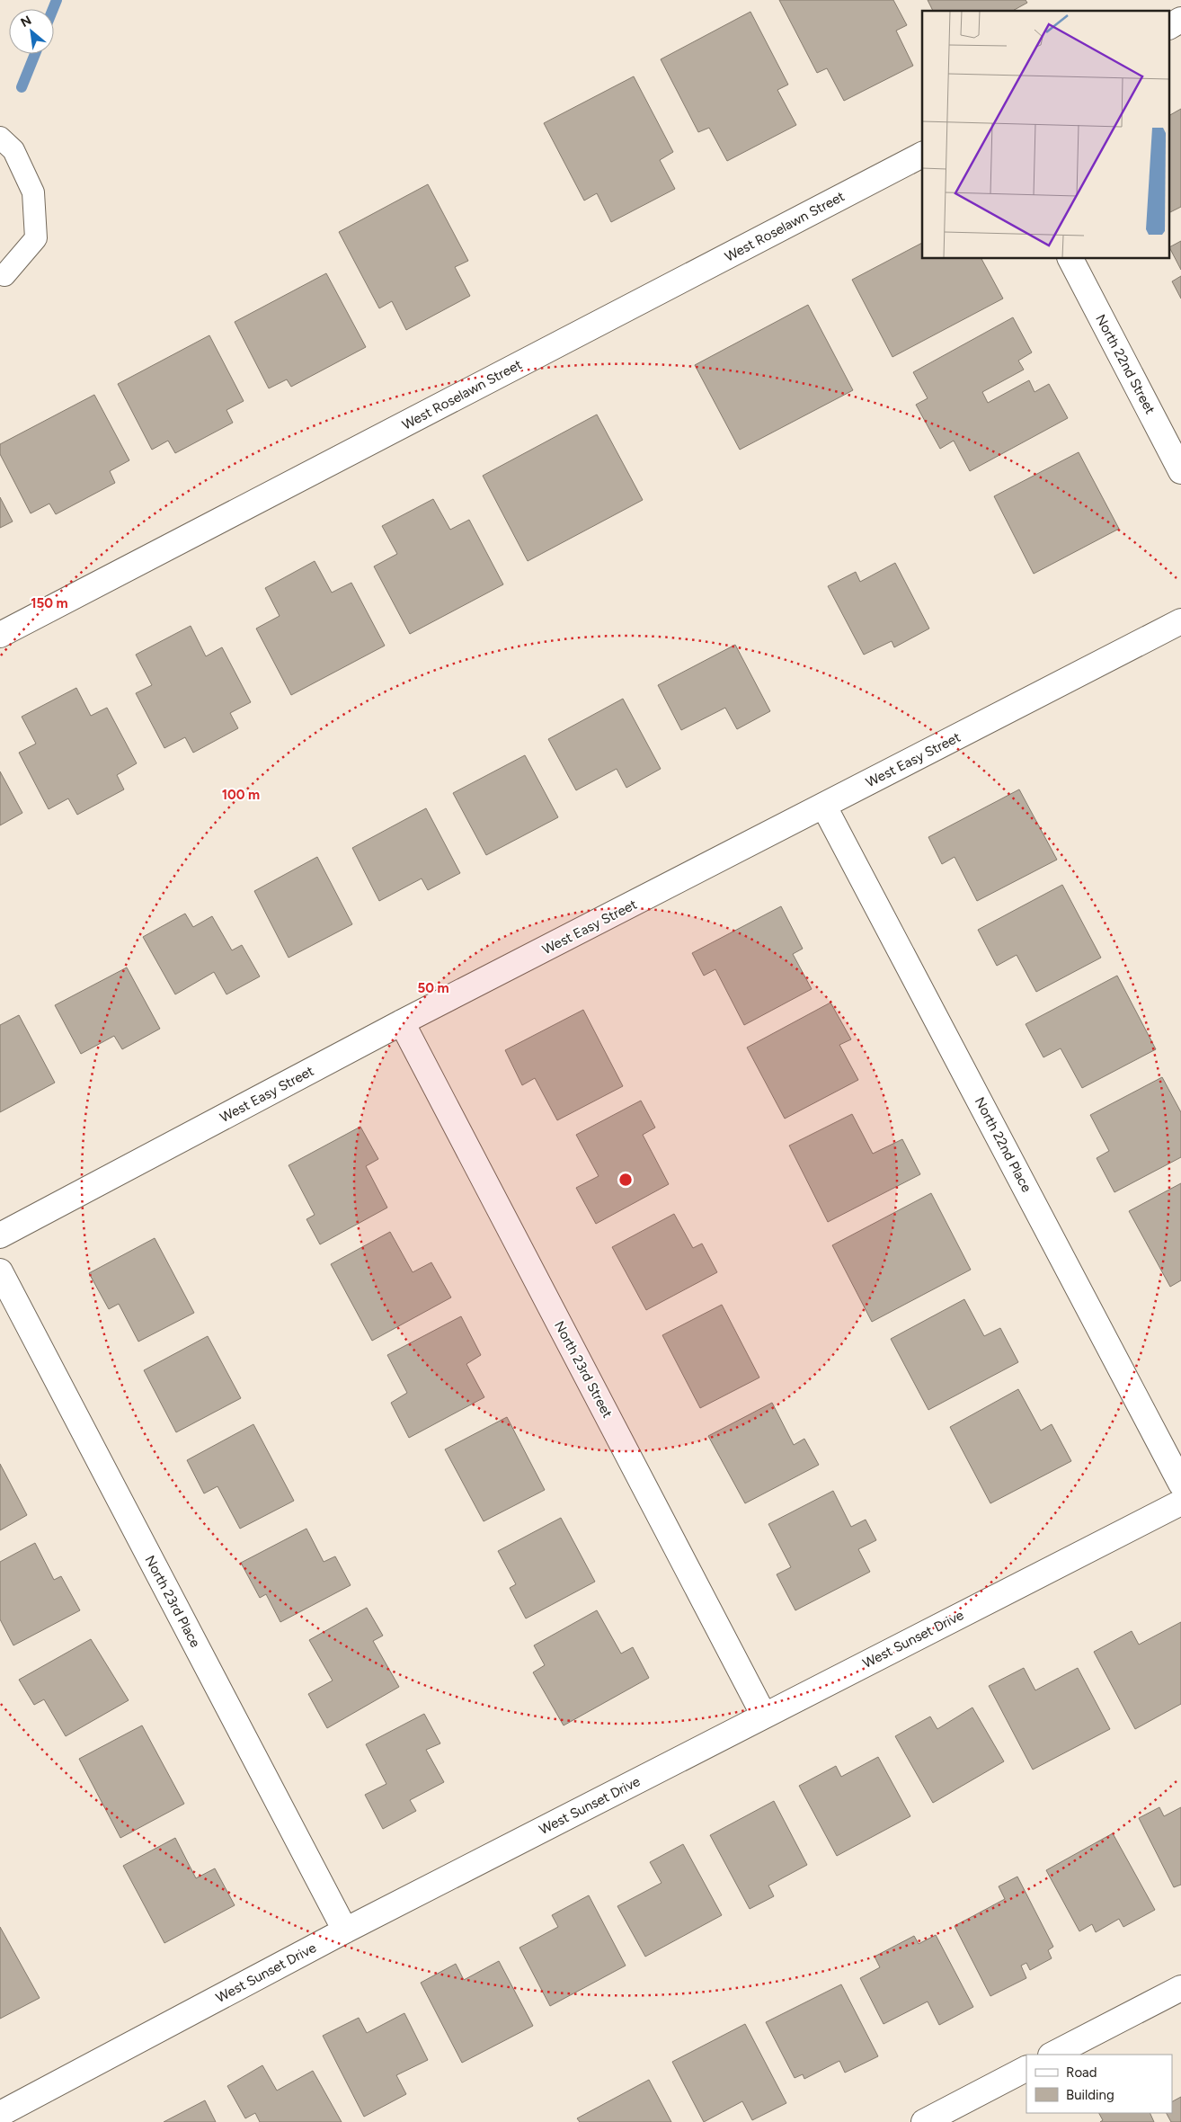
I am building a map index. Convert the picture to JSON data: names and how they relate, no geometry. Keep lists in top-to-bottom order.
{
  "streets": {
    "street": [
      "West Roselawn Street",
      "North 22nd Street",
      "West Easy Street",
      "North 22nd Place",
      "North 23rd Street",
      "North 23rd Place",
      "West Sunset Drive"
    ]
  },
  "crossings": [
    ["West Easy Street", "North 22nd Place"],
    ["West Easy Street", "North 23rd Street"],
    ["North 23rd Street", "West Sunset Drive"],
    ["North 23rd Place", "West Sunset Drive"]
  ],
  "legend": ["Road", "Building"],
  "north": "top left",
  "rings": ["150 m", "100 m", "50 m"]
}
